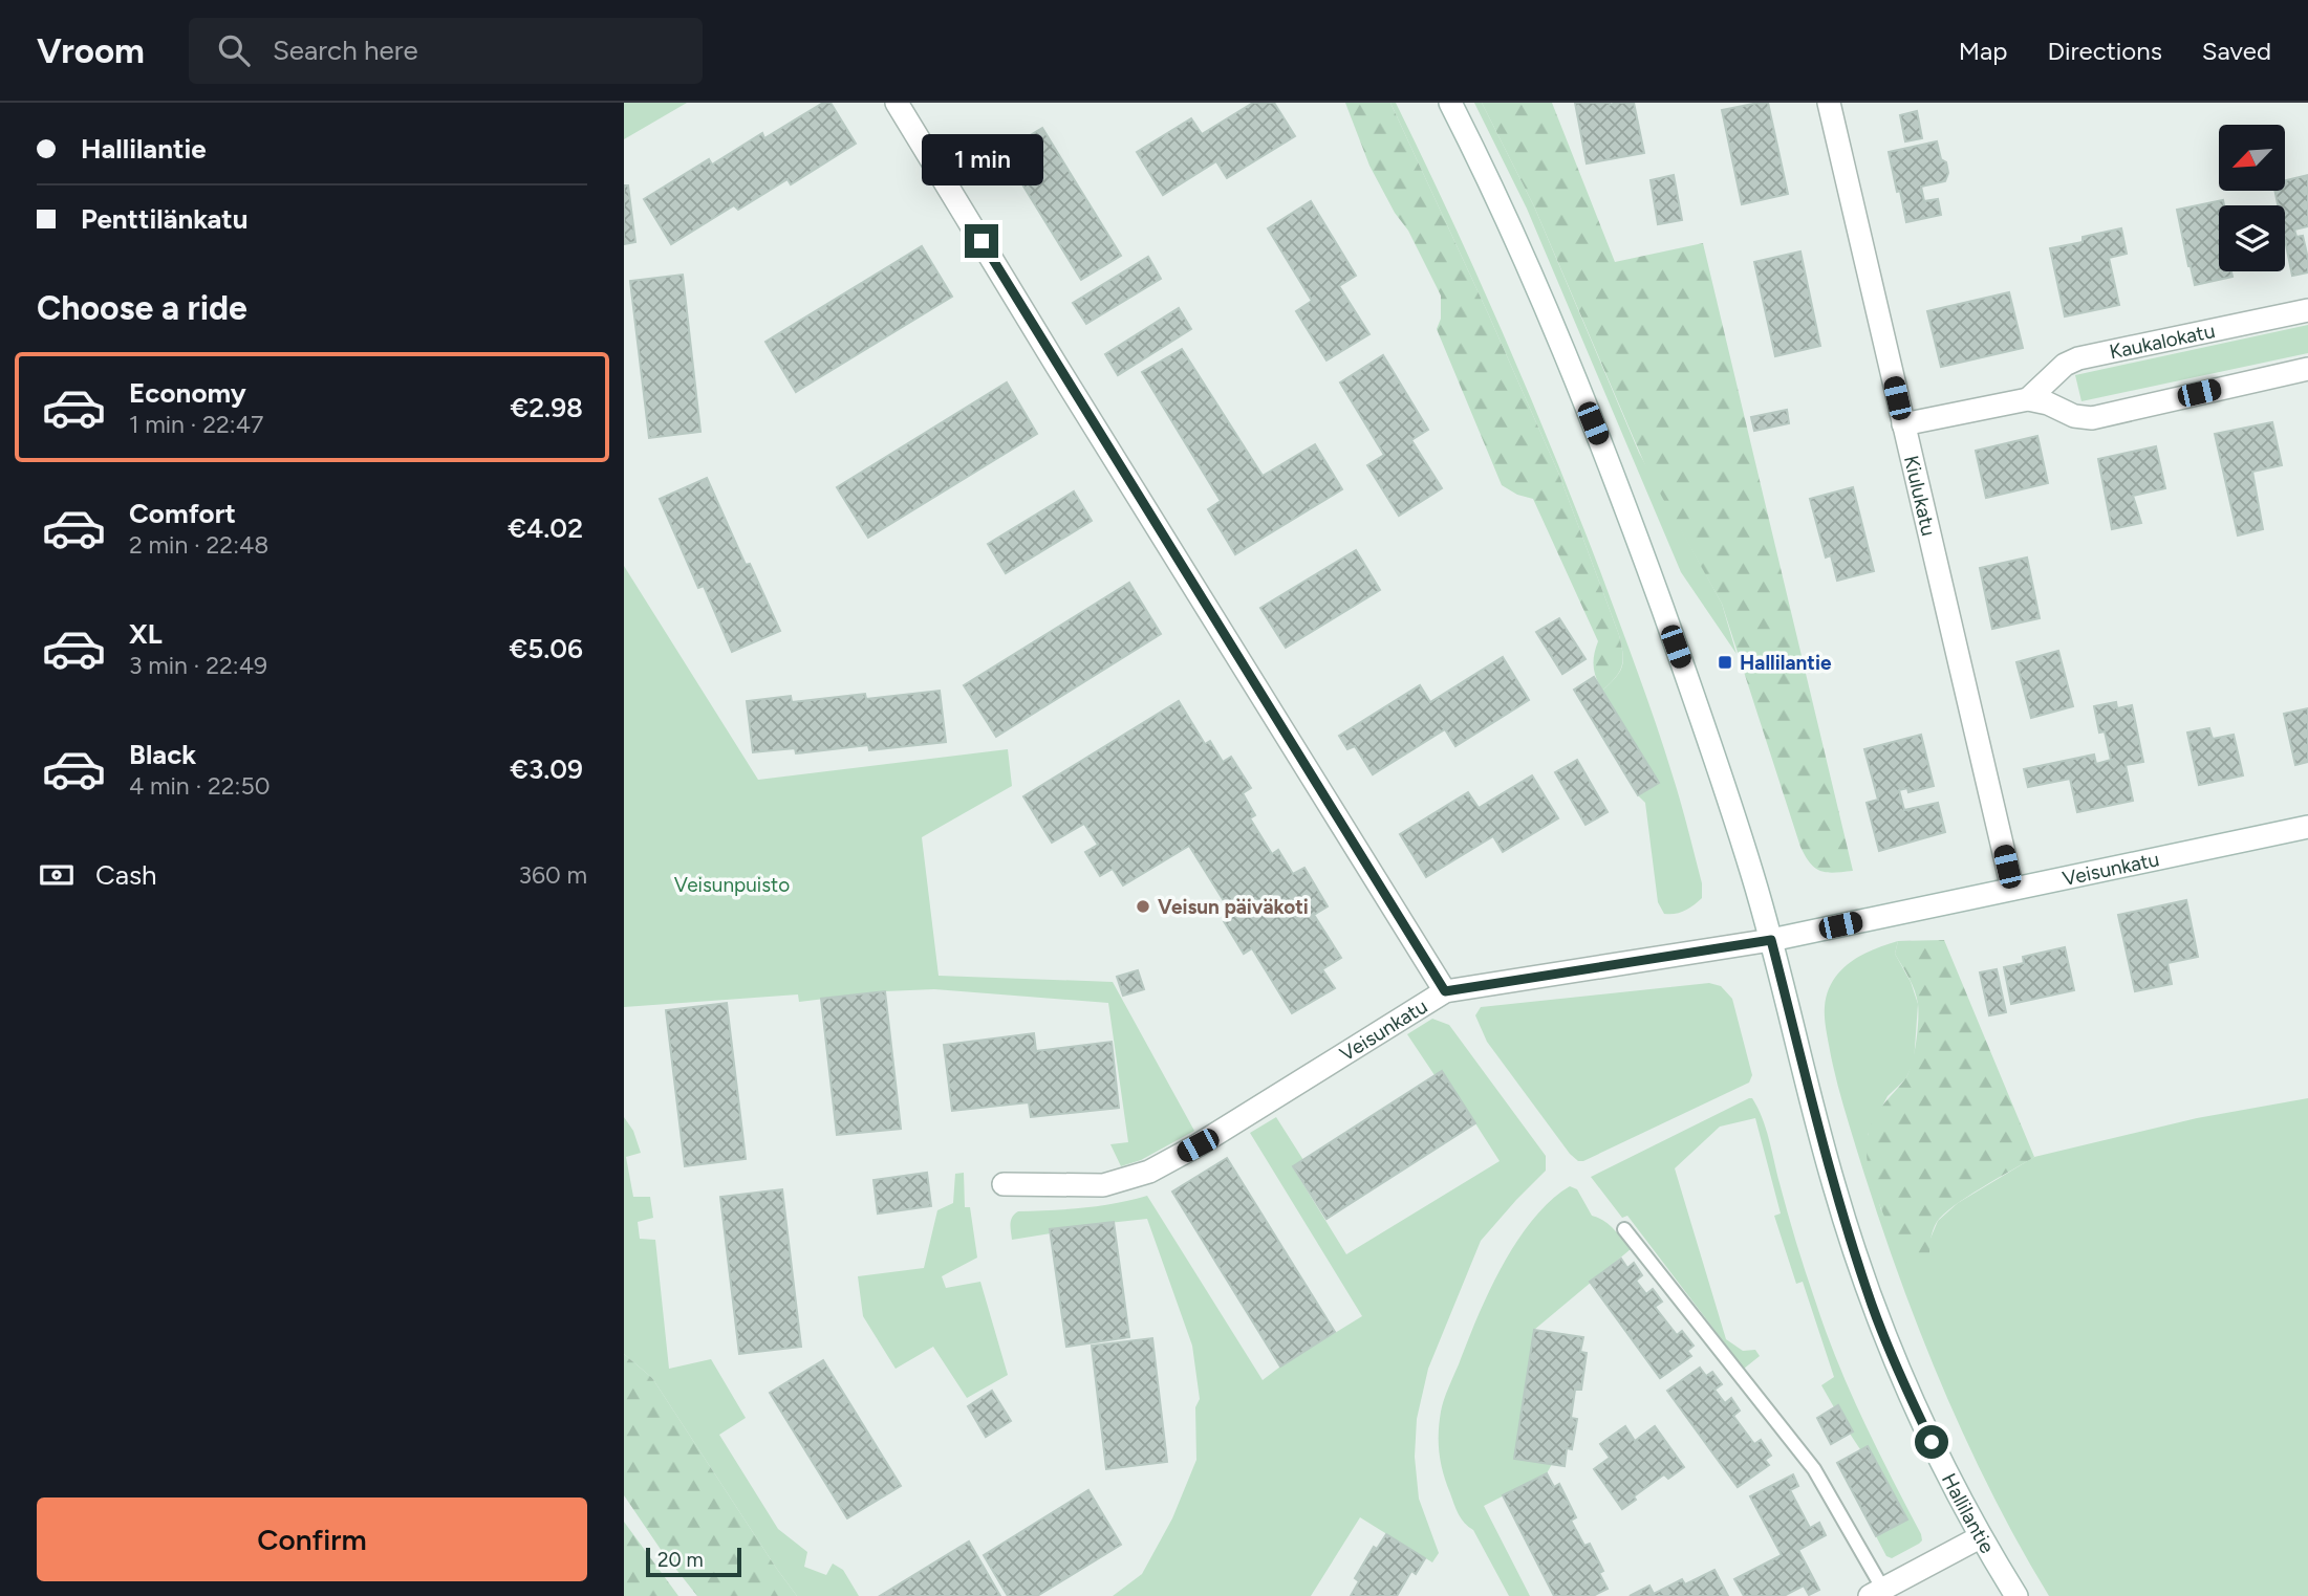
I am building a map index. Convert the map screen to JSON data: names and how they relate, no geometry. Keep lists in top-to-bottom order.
{
  "streets": {
    "street": [
      "Kaukalokatu",
      "Kiulukatu",
      "Veisunkatu",
      "Hallilantie"
    ]
  },
  "crossings": [
    ["Kiulukatu", "Veisunkatu"],
    ["Veisunkatu", "Hallilantie"]
  ],
  "parks": ["Veisunpuisto"],
  "places": {
    "transit": ["Hallilantie"],
    "other": ["Veisun päiväkoti"]
  },
  "scale_bar": "20 m",
  "north": "bottom left",
  "page": {
    "header": "Vroom",
    "search": "Search here",
    "nav": ["Map", "Directions", "Saved"],
    "banner": ["Hallilantie", "Penttilänkatu"],
    "bubble": "1 min",
    "heading": "Choose a ride",
    "list": [
      {
        "name": "Economy",
        "note": "1 min · 22:47",
        "value": "€2.98"
      },
      {
        "name": "Comfort",
        "note": "2 min · 22:48",
        "value": "€4.02"
      },
      {
        "name": "XL",
        "note": "3 min · 22:49",
        "value": "€5.06"
      },
      {
        "name": "Black",
        "note": "4 min · 22:50",
        "value": "€3.09"
      }
    ],
    "pay": ["Cash", "360 m"],
    "buttons": "Confirm",
    "scale": "20 m"
  }
}
